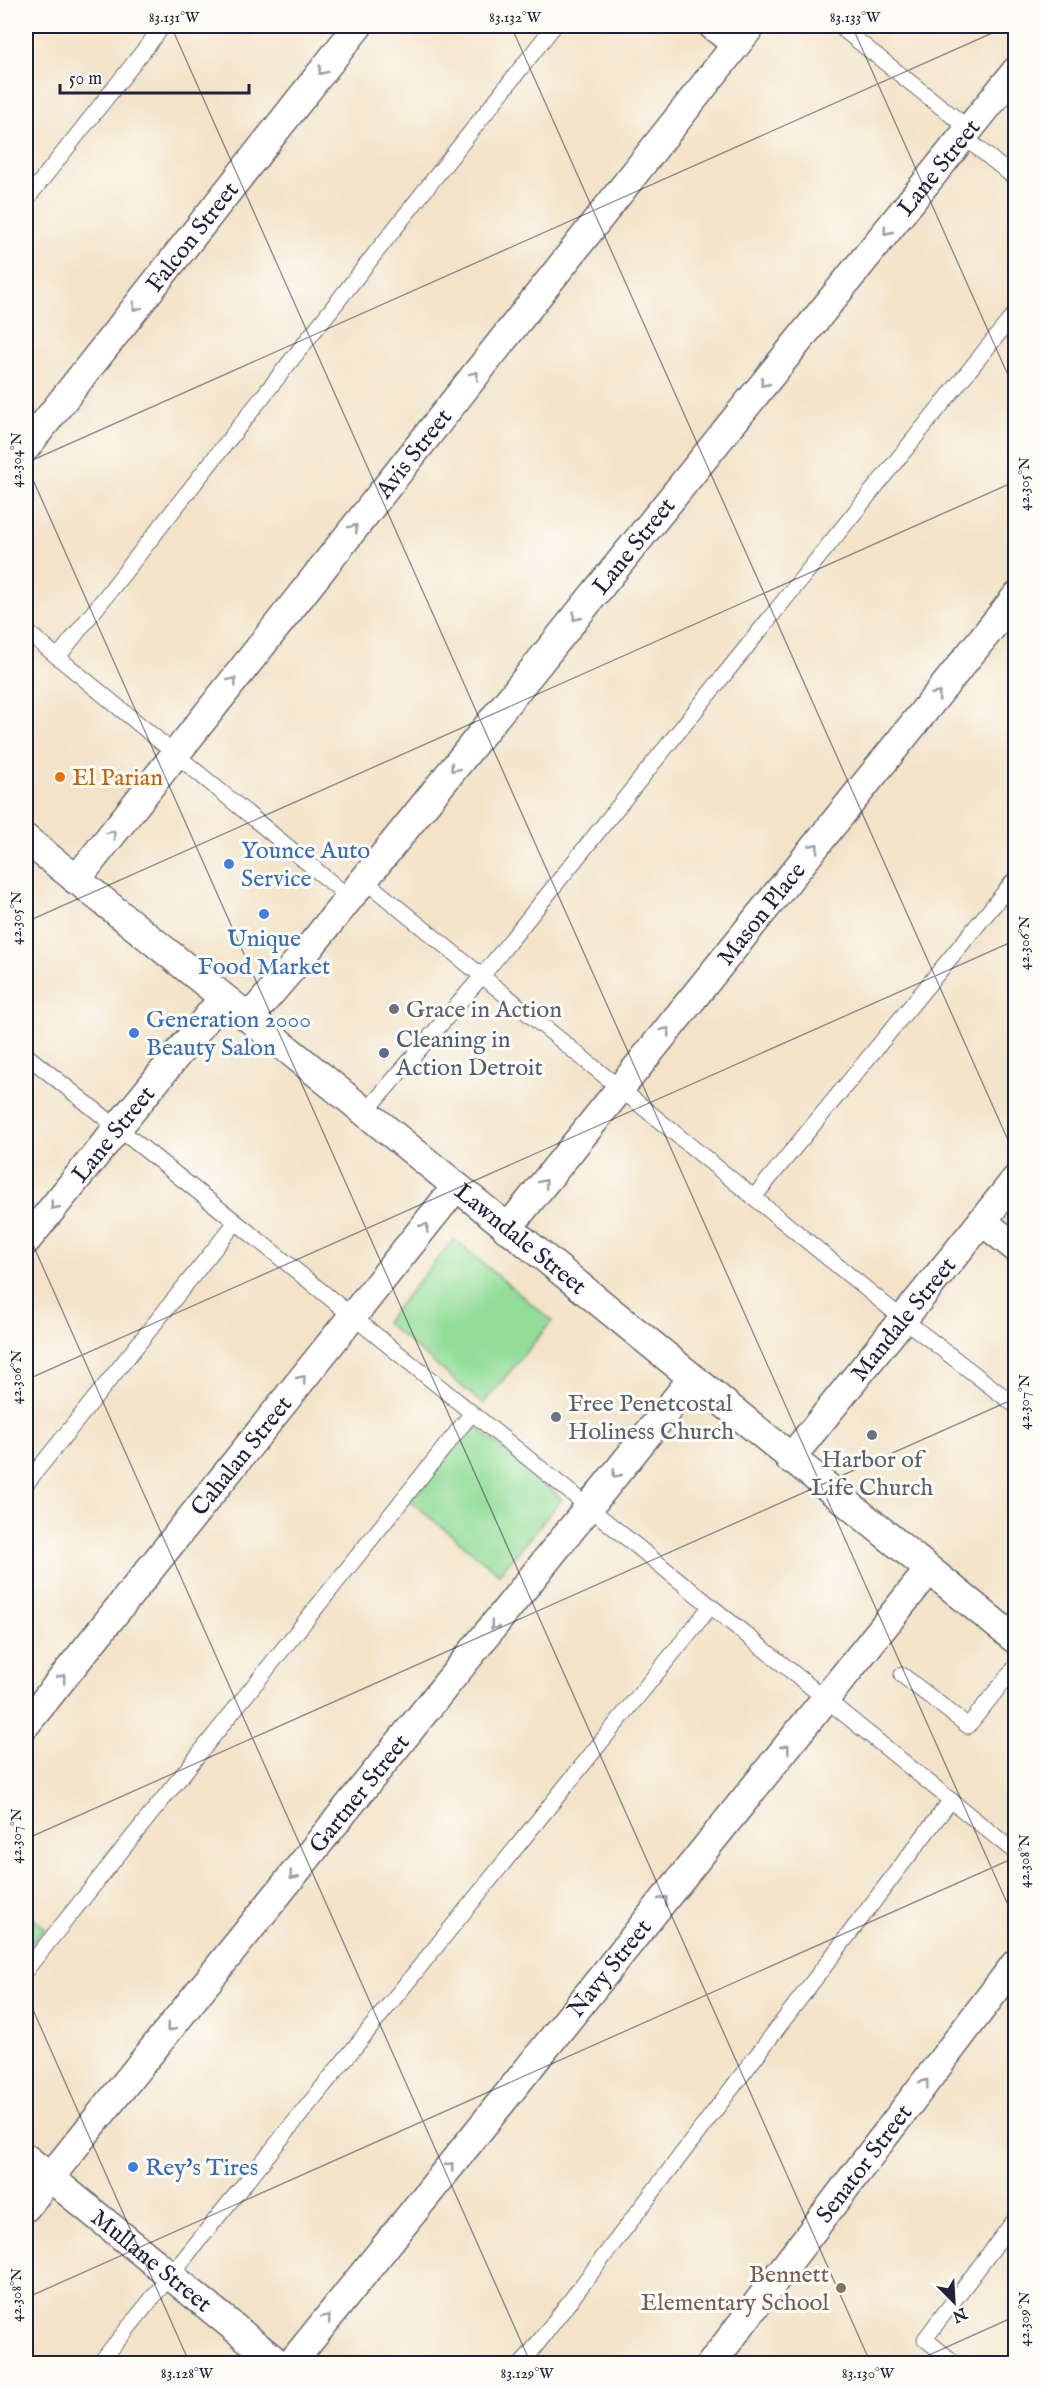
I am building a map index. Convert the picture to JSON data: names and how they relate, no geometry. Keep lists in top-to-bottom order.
{
  "streets": {
    "street": [
      "Lane Street",
      "Falcon Street",
      "Avis Street",
      "Mason Place",
      "Lawndale Street",
      "Mandale Street",
      "Cahalan Street",
      "Gartner Street",
      "Navy Street",
      "Senator Street",
      "Mullane Street"
    ]
  },
  "crossings": [
    ["Lane Street", "Lawndale Street"],
    ["Avis Street", "Lawndale Street"],
    ["Mason Place", "Lawndale Street"],
    ["Lawndale Street", "Mandale Street"],
    ["Lawndale Street", "Cahalan Street"],
    ["Lawndale Street", "Gartner Street"],
    ["Lawndale Street", "Navy Street"],
    ["Gartner Street", "Mullane Street"]
  ],
  "one_way": [
    "Lane Street",
    "Falcon Street",
    "Avis Street",
    "Mason Place",
    "Cahalan Street",
    "Gartner Street",
    "Navy Street",
    "Senator Street"
  ],
  "places": [
    "El Parian",
    "Younce Auto Service",
    "Unique Food Market",
    "Grace in Action",
    "Generation 2000 Beauty Salon",
    "Cleaning in Action Detroit",
    "Free Penetcostal Holiness Church",
    "Harbor of Life Church",
    "Rey's Tires",
    "Bennett Elementary School"
  ],
  "scale_bar": "50 m",
  "north": "bottom right",
  "coordinates": [
    "83.131°W",
    "83.132°W",
    "83.133°W",
    "42.304°N",
    "42.305°N",
    "42.306°N",
    "42.307°N",
    "42.308°N",
    "42.309°N",
    "83.128°W",
    "83.129°W",
    "83.130°W"
  ]
}
